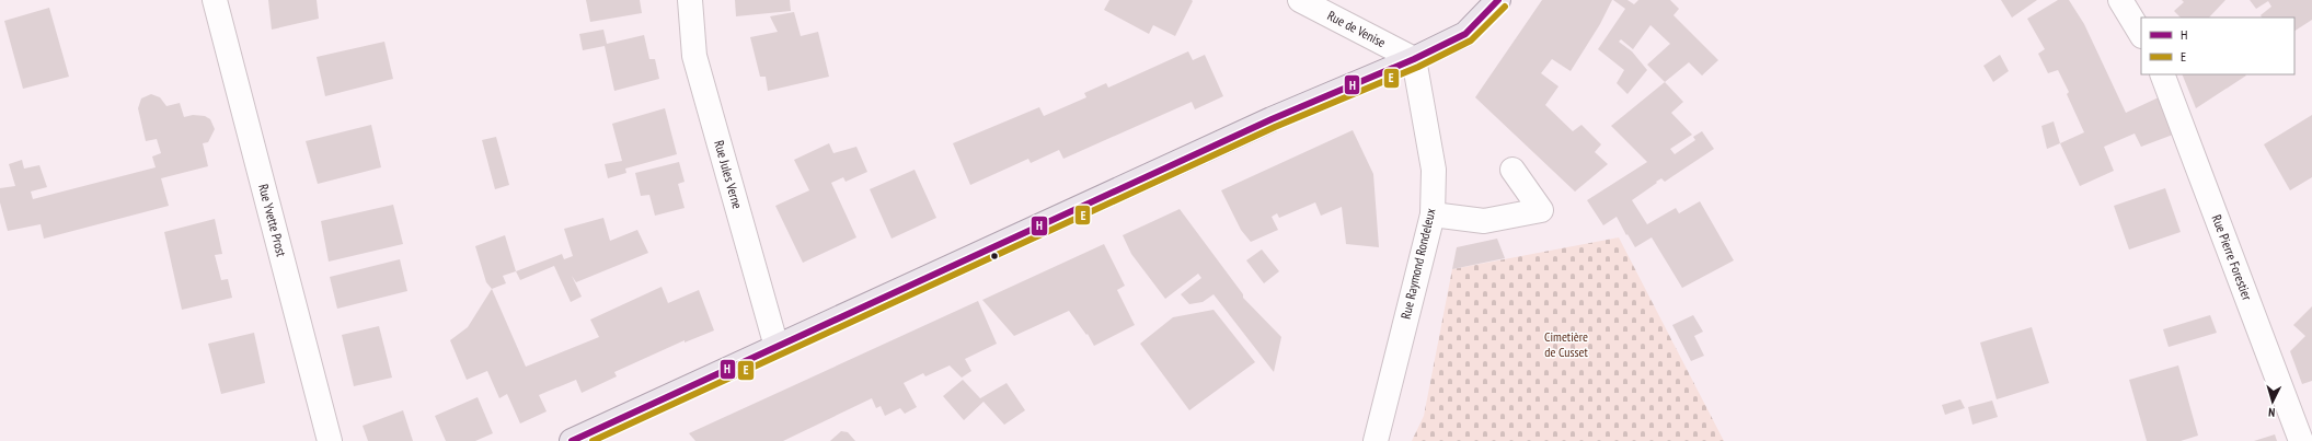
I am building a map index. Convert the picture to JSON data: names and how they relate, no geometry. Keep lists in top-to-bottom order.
{
  "streets": {
    "street": [
      "Rue de Venise",
      "Rue Jules Verne",
      "Rue Yvette Prost",
      "Rue Pierre Forestier",
      "Rue Raymond Rondeleux"
    ]
  },
  "crossings": [
    ["Rue de Venise", "Rue Raymond Rondeleux"]
  ],
  "parks": ["Cimetière de Cusset"],
  "lines": ["transit line H", "transit line E"],
  "legend": ["H", "E"],
  "north": "bottom"
}
